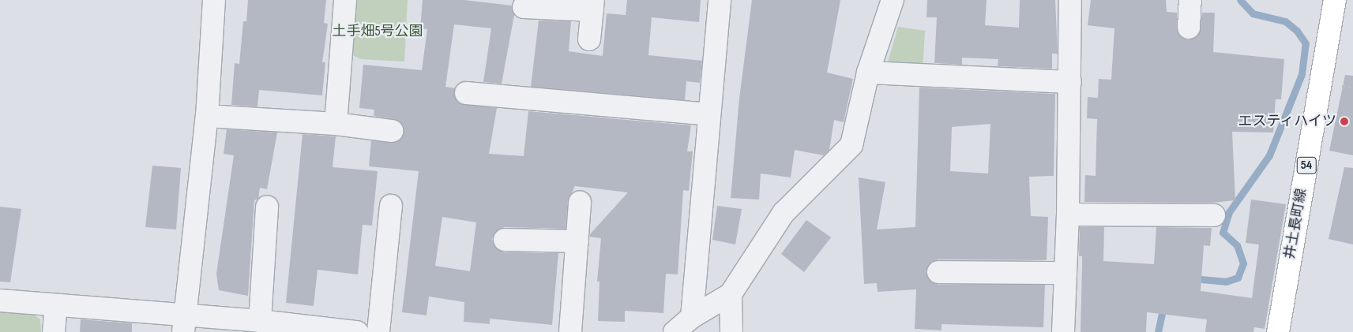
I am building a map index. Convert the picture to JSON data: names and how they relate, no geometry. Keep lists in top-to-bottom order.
{
  "streets": {
    "main road": ["54", "井土長町線"]
  },
  "parks": ["土手畑5号公園"],
  "places": ["エスティハイツ"]
}
